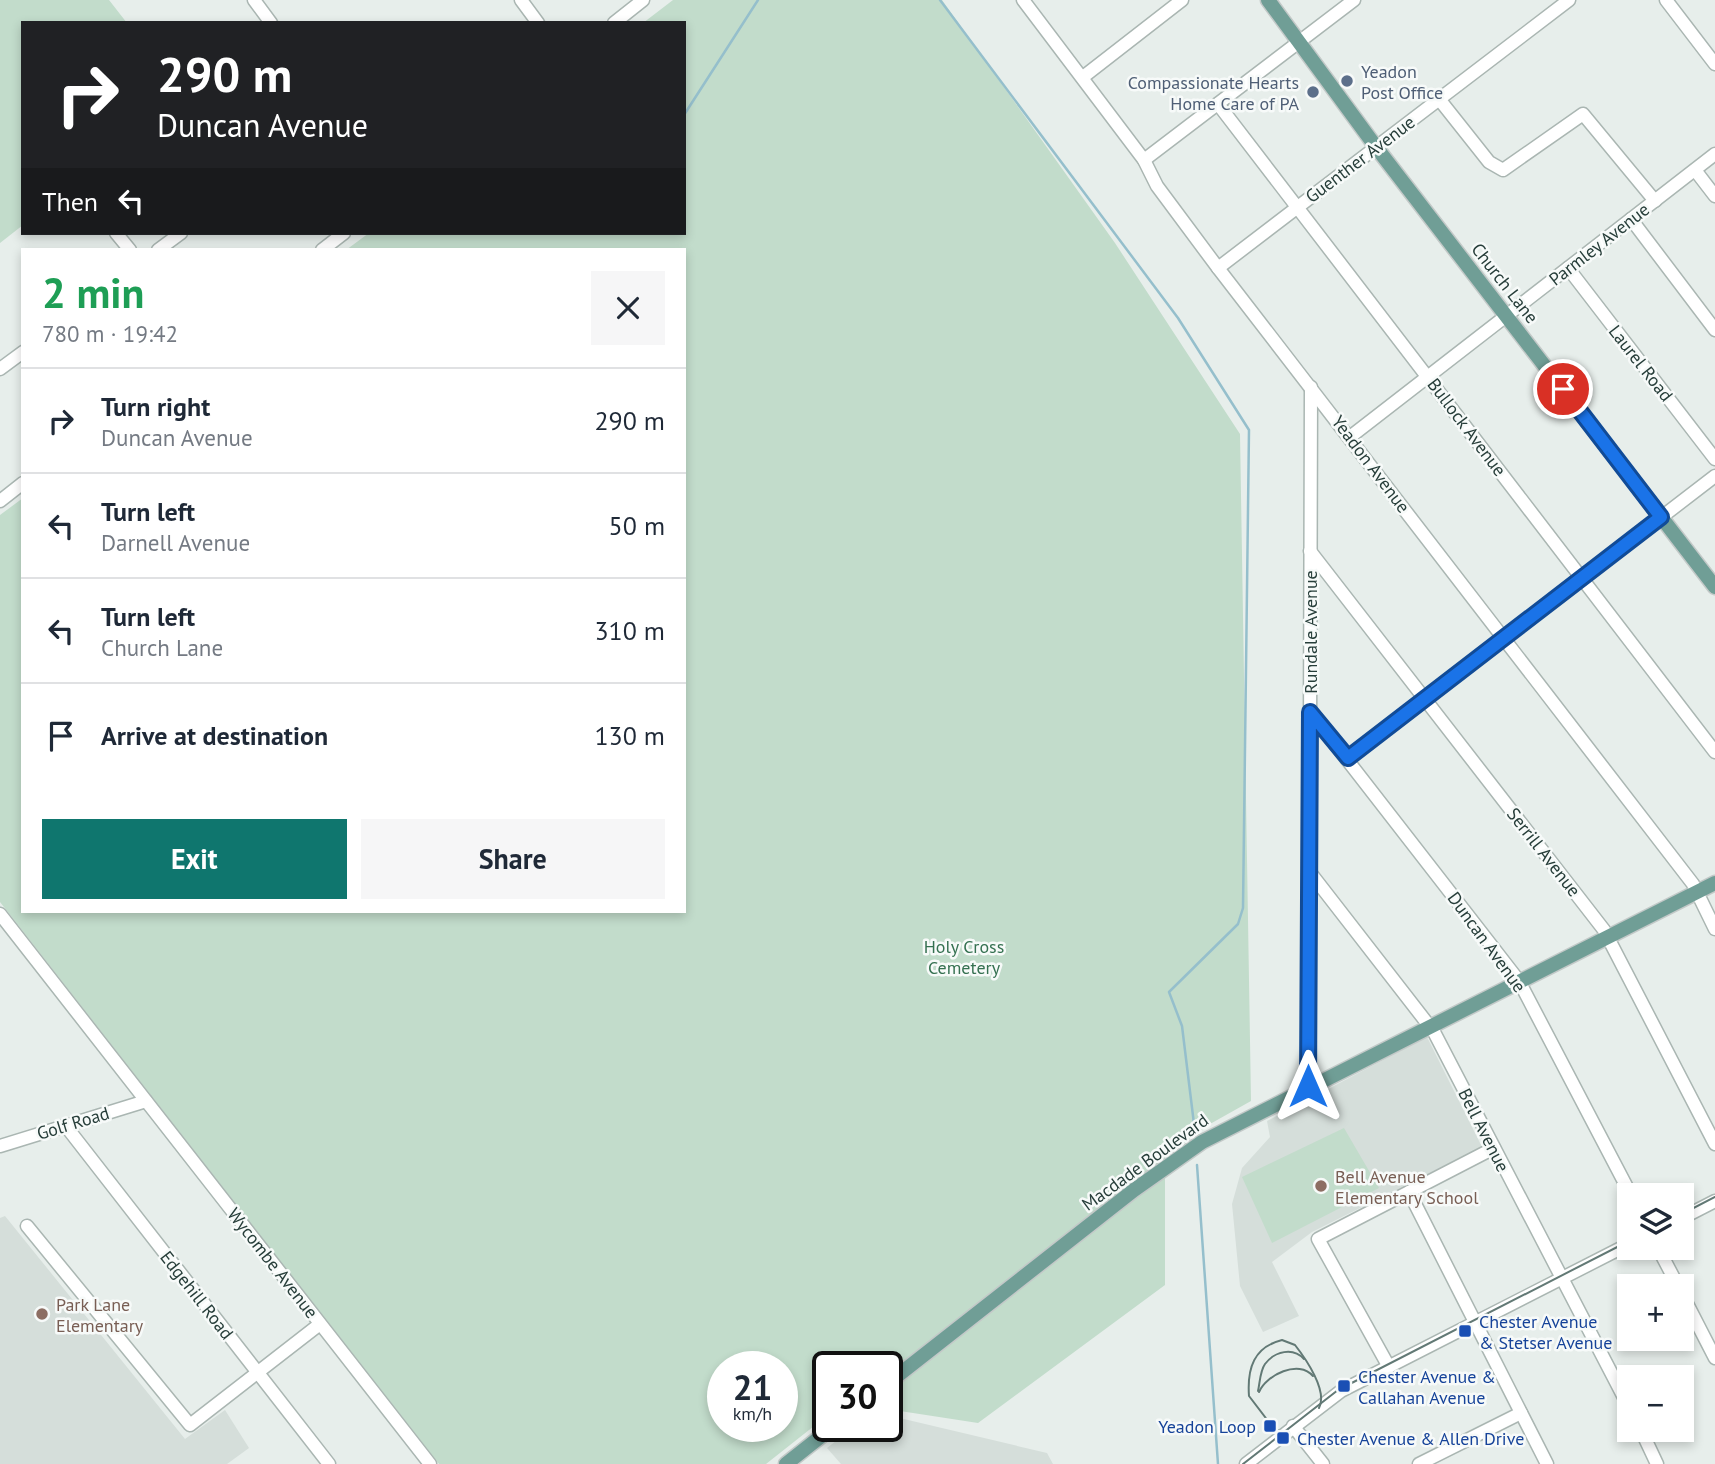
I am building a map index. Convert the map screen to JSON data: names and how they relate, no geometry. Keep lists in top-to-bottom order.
{
  "streets": {
    "main road": ["Church Lane", "Macdade Boulevard"],
    "street": [
      "Guenther Avenue",
      "Parmley Avenue",
      "Laurel Road",
      "Bullock Avenue",
      "Yeadon Avenue",
      "Rundale Avenue",
      "Serrill Avenue",
      "Duncan Avenue",
      "Golf Road",
      "Bell Avenue",
      "Wycombe Avenue",
      "Edgehill Road"
    ]
  },
  "crossings": [
    ["Guenther Avenue", "Church Lane"],
    ["Guenther Avenue", "Bullock Avenue"],
    ["Guenther Avenue", "Yeadon Avenue"],
    ["Parmley Avenue", "Church Lane"],
    ["Parmley Avenue", "Laurel Road"],
    ["Parmley Avenue", "Bullock Avenue"],
    ["Parmley Avenue", "Yeadon Avenue"],
    ["Yeadon Avenue", "Rundale Avenue"],
    ["Yeadon Avenue", "Macdade Boulevard"],
    ["Rundale Avenue", "Serrill Avenue"],
    ["Rundale Avenue", "Duncan Avenue"],
    ["Rundale Avenue", "Bell Avenue"],
    ["Rundale Avenue", "Macdade Boulevard"],
    ["Serrill Avenue", "Macdade Boulevard"],
    ["Duncan Avenue", "Macdade Boulevard"],
    ["Golf Road", "Wycombe Avenue"],
    ["Golf Road", "Edgehill Road"],
    ["Bell Avenue", "Macdade Boulevard"]
  ],
  "parks": ["Holy Cross Cemetery"],
  "places": {
    "other": [
      "Yeadon Post Office",
      "Compassionate Hearts Home Care of PA",
      "Bell Avenue Elementary School",
      "Park Lane Elementary"
    ],
    "transit": [
      "Chester Avenue & Stetser Avenue",
      "Chester Avenue & Callahan Avenue",
      "Yeadon Loop",
      "Chester Avenue & Allen Drive"
    ]
  },
  "page": {
    "turn": ["290 m", "Duncan Avenue"],
    "then": "Then",
    "heading": ["2 min", "780 m · 19:42"],
    "list": [
      {
        "name": "Turn right",
        "note": "Duncan Avenue",
        "value": "290 m"
      },
      {
        "name": "Turn left",
        "note": "Darnell Avenue",
        "value": "50 m"
      },
      {
        "name": "Turn left",
        "note": "Church Lane",
        "value": "310 m"
      },
      {
        "name": "Arrive at destination",
        "value": "130 m"
      }
    ],
    "buttons": ["Exit", "Share"],
    "map_buttons": ["+", "−"],
    "speed": "21 km/h",
    "limit": "30"
  }
}
